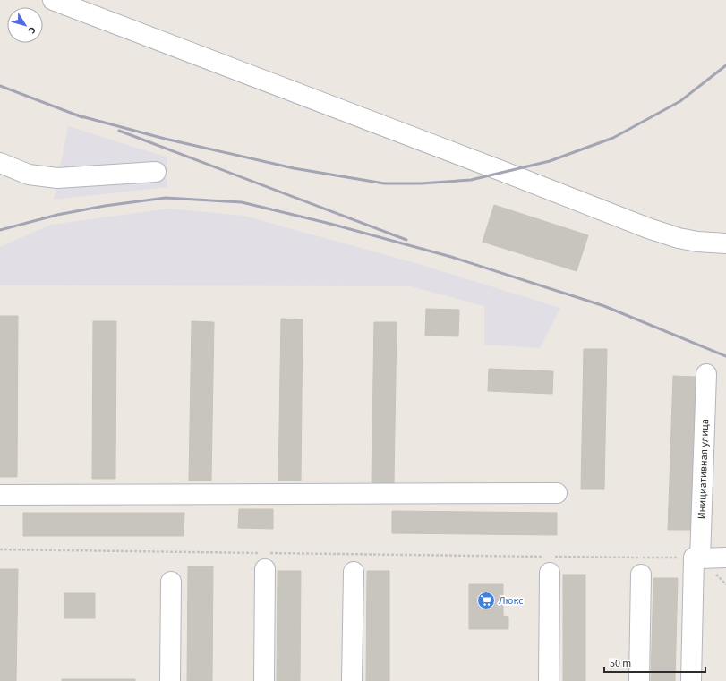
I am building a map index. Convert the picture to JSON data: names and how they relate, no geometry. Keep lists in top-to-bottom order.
{
  "streets": {
    "lane": ["Инициативная улица"]
  },
  "places": {
    "supermarket": ["Люкс"]
  },
  "scale_bar": "50 m",
  "north": "bottom right"
}
